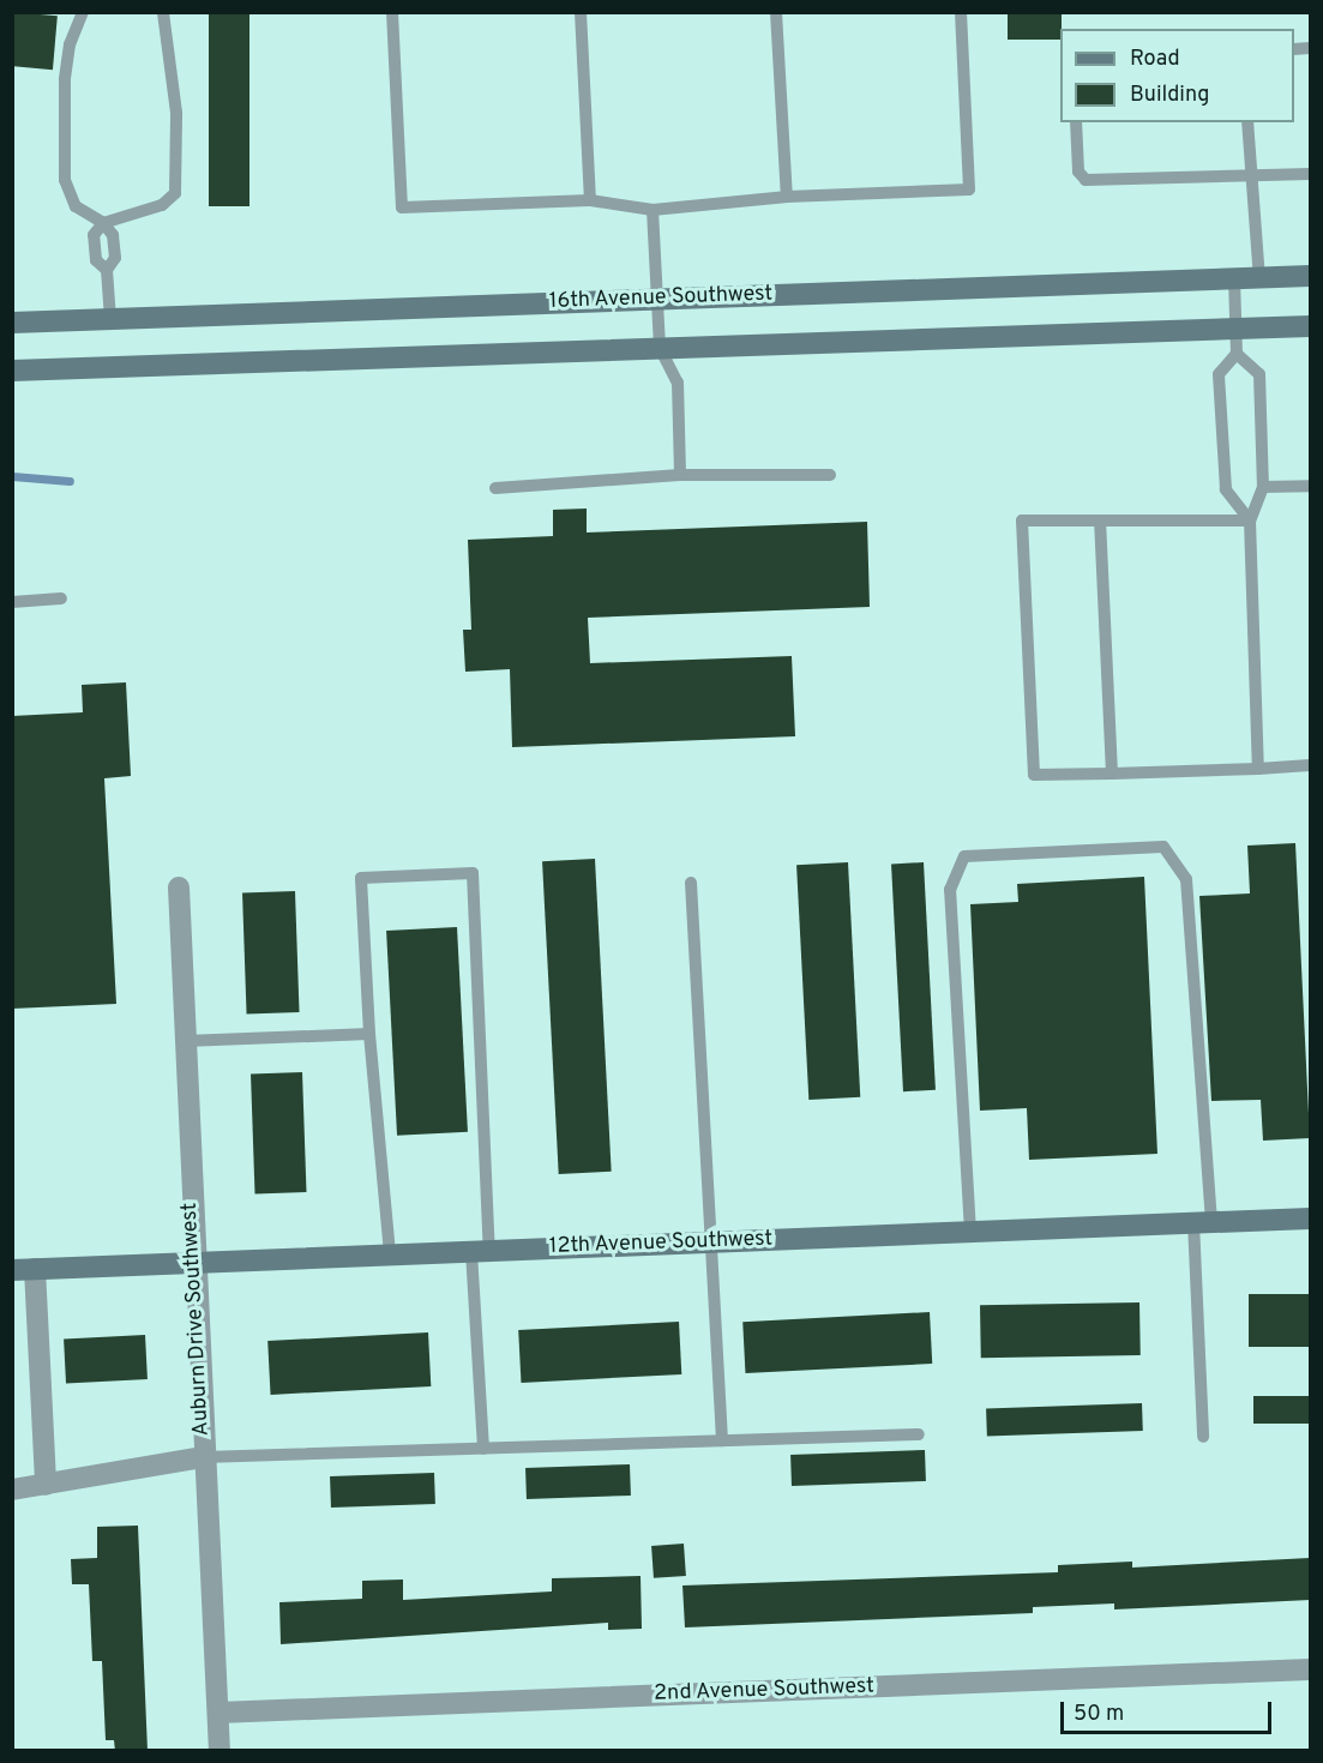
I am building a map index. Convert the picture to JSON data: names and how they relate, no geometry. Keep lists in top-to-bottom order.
{
  "streets": {
    "main road": ["16th Avenue Southwest", "12th Avenue Southwest"],
    "street": ["Auburn Drive Southwest", "2nd Avenue Southwest"]
  },
  "crossings": [
    ["12th Avenue Southwest", "Auburn Drive Southwest"],
    ["Auburn Drive Southwest", "2nd Avenue Southwest"]
  ],
  "legend": ["Road", "Building"],
  "scale_bar": "50 m"
}
